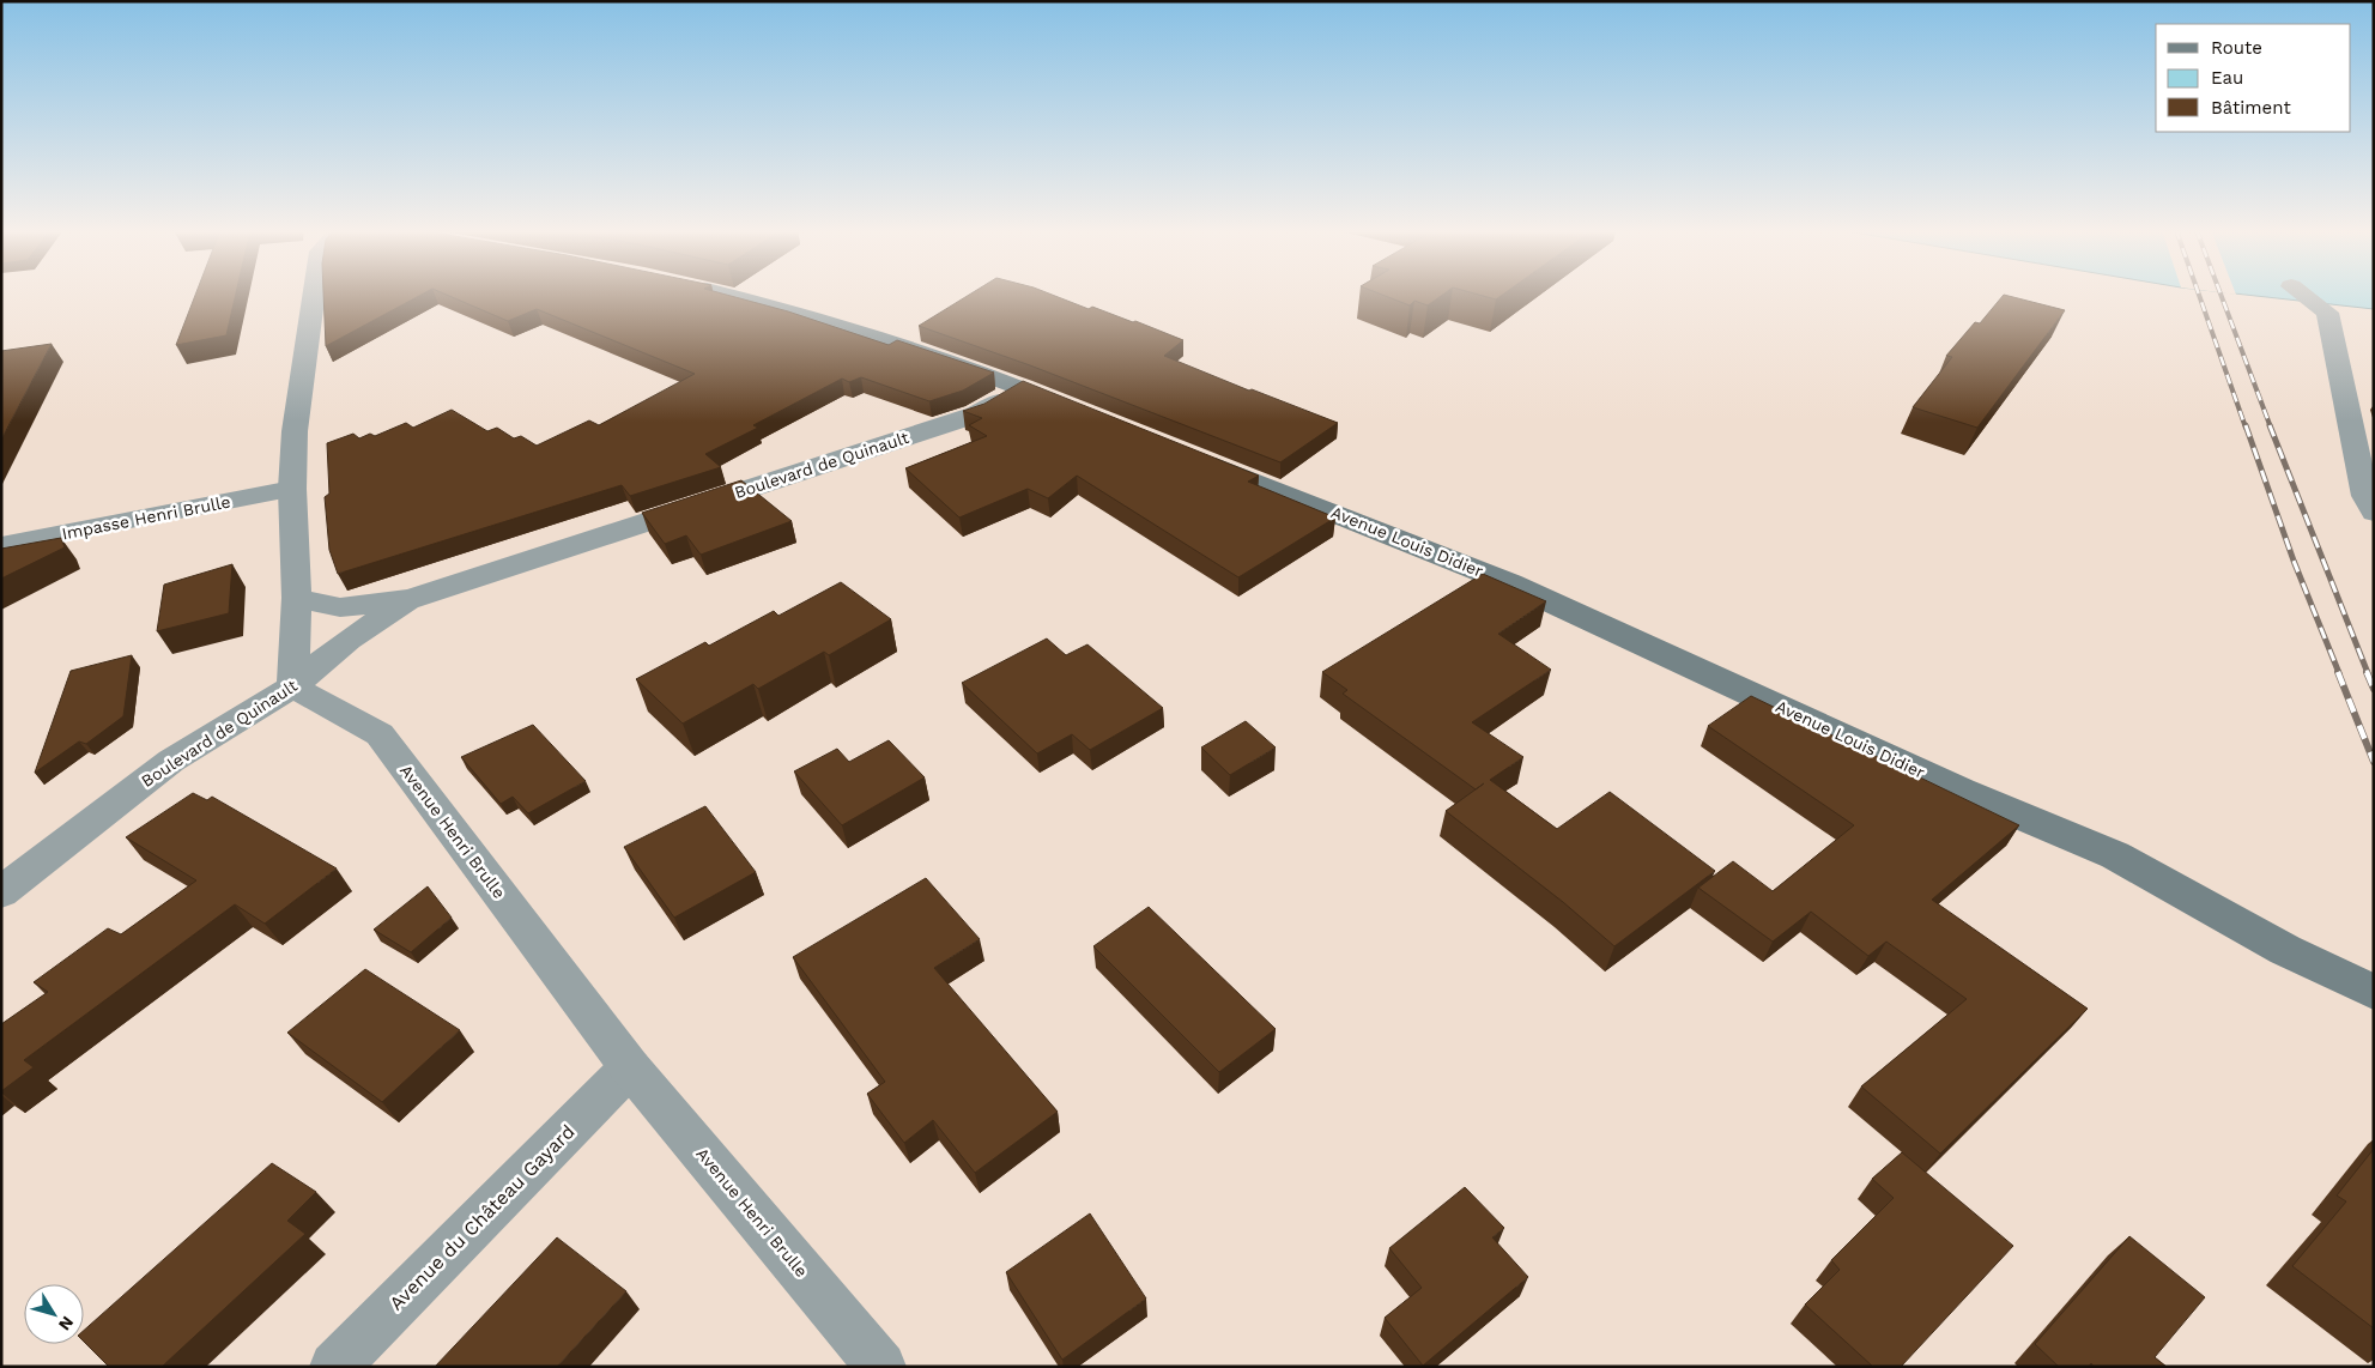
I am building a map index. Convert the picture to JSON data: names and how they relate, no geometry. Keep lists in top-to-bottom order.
{
  "streets": {
    "main road": ["Avenue Louis Didier"],
    "street": [
      "Boulevard de Quinault",
      "Impasse Henri Brulle",
      "Avenue Henri Brulle",
      "Avenue du Château Gayard"
    ]
  },
  "crossings": [
    ["Boulevard de Quinault", "Avenue Henri Brulle"],
    ["Avenue Henri Brulle", "Avenue du Château Gayard"]
  ],
  "legend": ["Route", "Eau", "Bâtiment"],
  "north": "bottom right"
}
